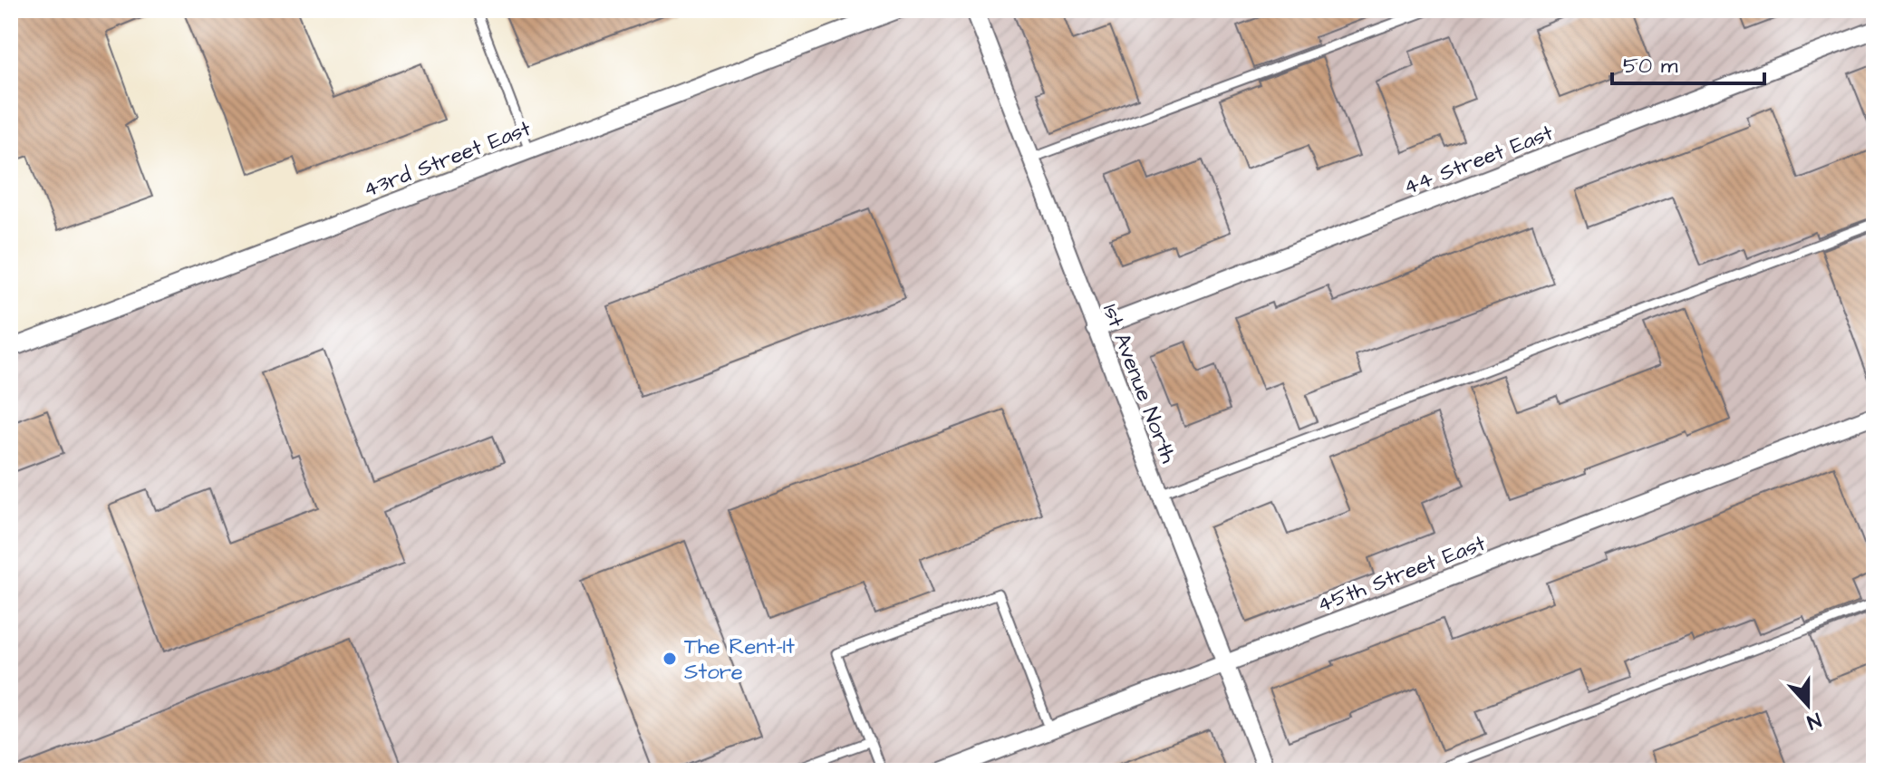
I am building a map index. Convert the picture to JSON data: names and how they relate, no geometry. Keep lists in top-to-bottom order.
{
  "streets": {
    "street": [
      "43rd Street East",
      "44 Street East",
      "1st Avenue North",
      "45th Street East"
    ]
  },
  "crossings": [
    ["44 Street East", "1st Avenue North"],
    ["1st Avenue North", "45th Street East"]
  ],
  "places": ["The Rent-It Store"],
  "scale_bar": "50 m",
  "north": "bottom"
}
